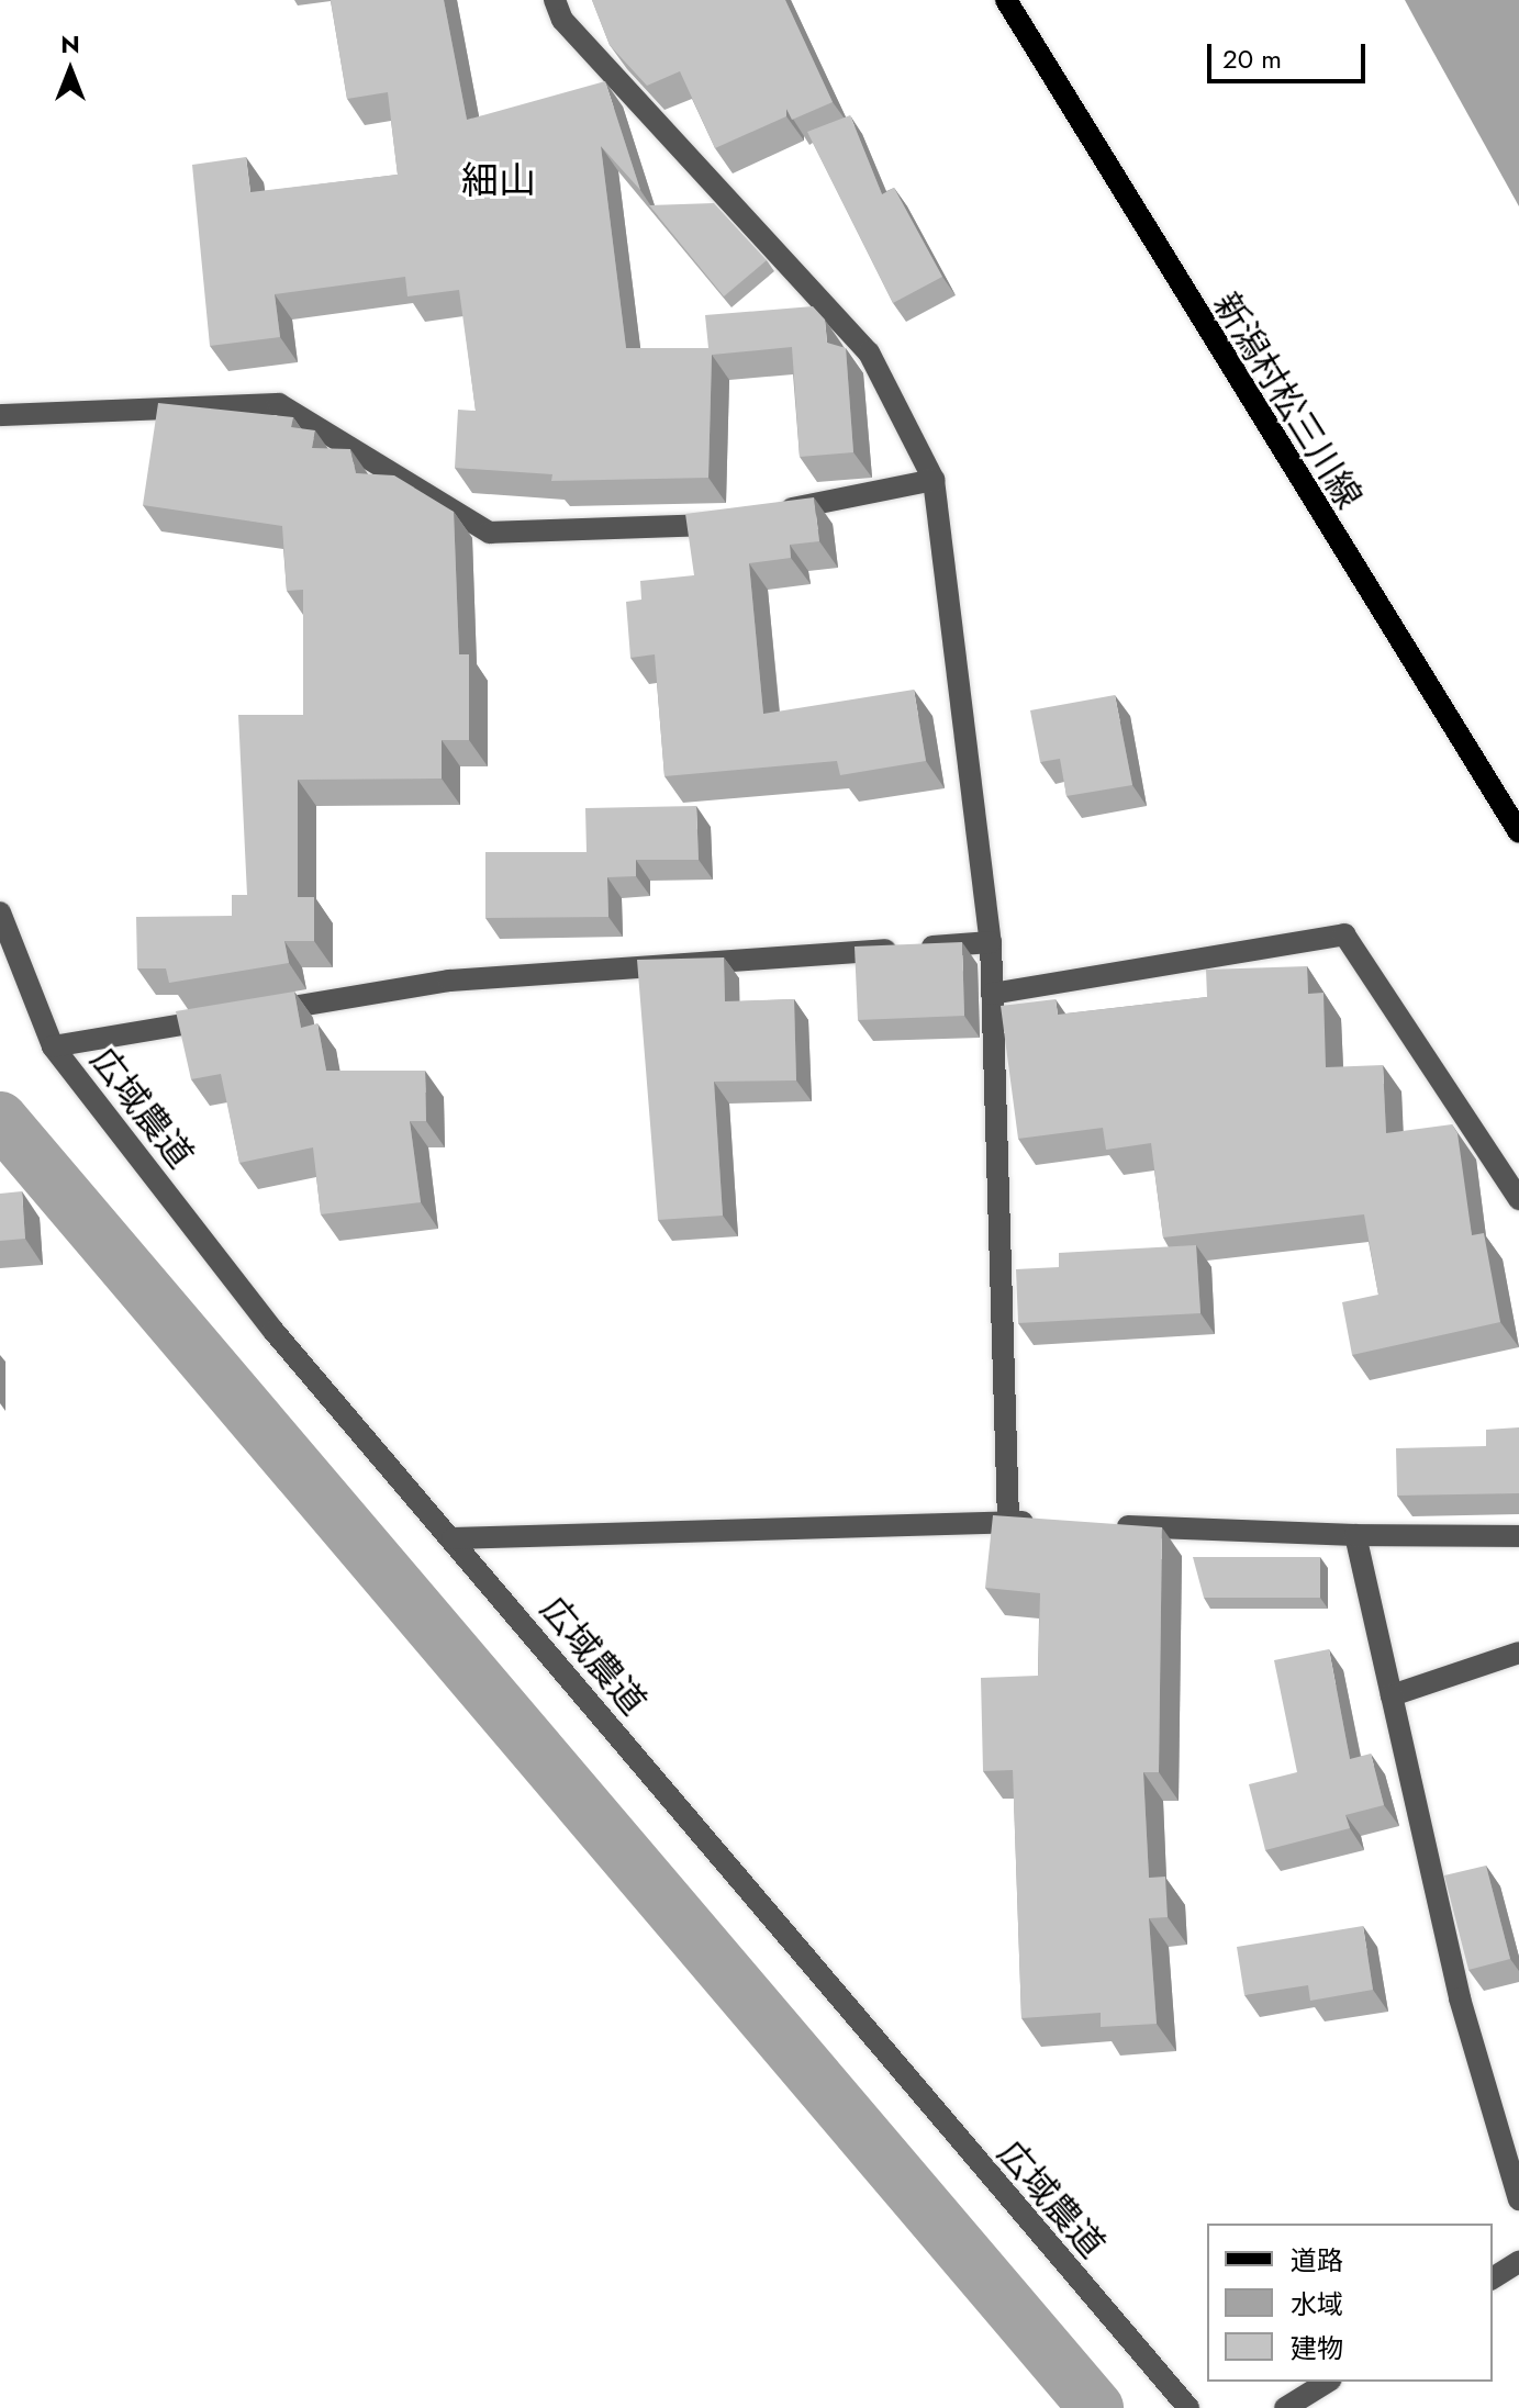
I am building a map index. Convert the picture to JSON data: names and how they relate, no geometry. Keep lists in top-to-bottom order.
{
  "streets": {
    "main road": ["新潟村松三川線"],
    "street": ["広域農道"]
  },
  "districts": ["細山"],
  "legend": ["道路", "水域", "建物"],
  "scale_bar": "20 m",
  "north": "top"
}
